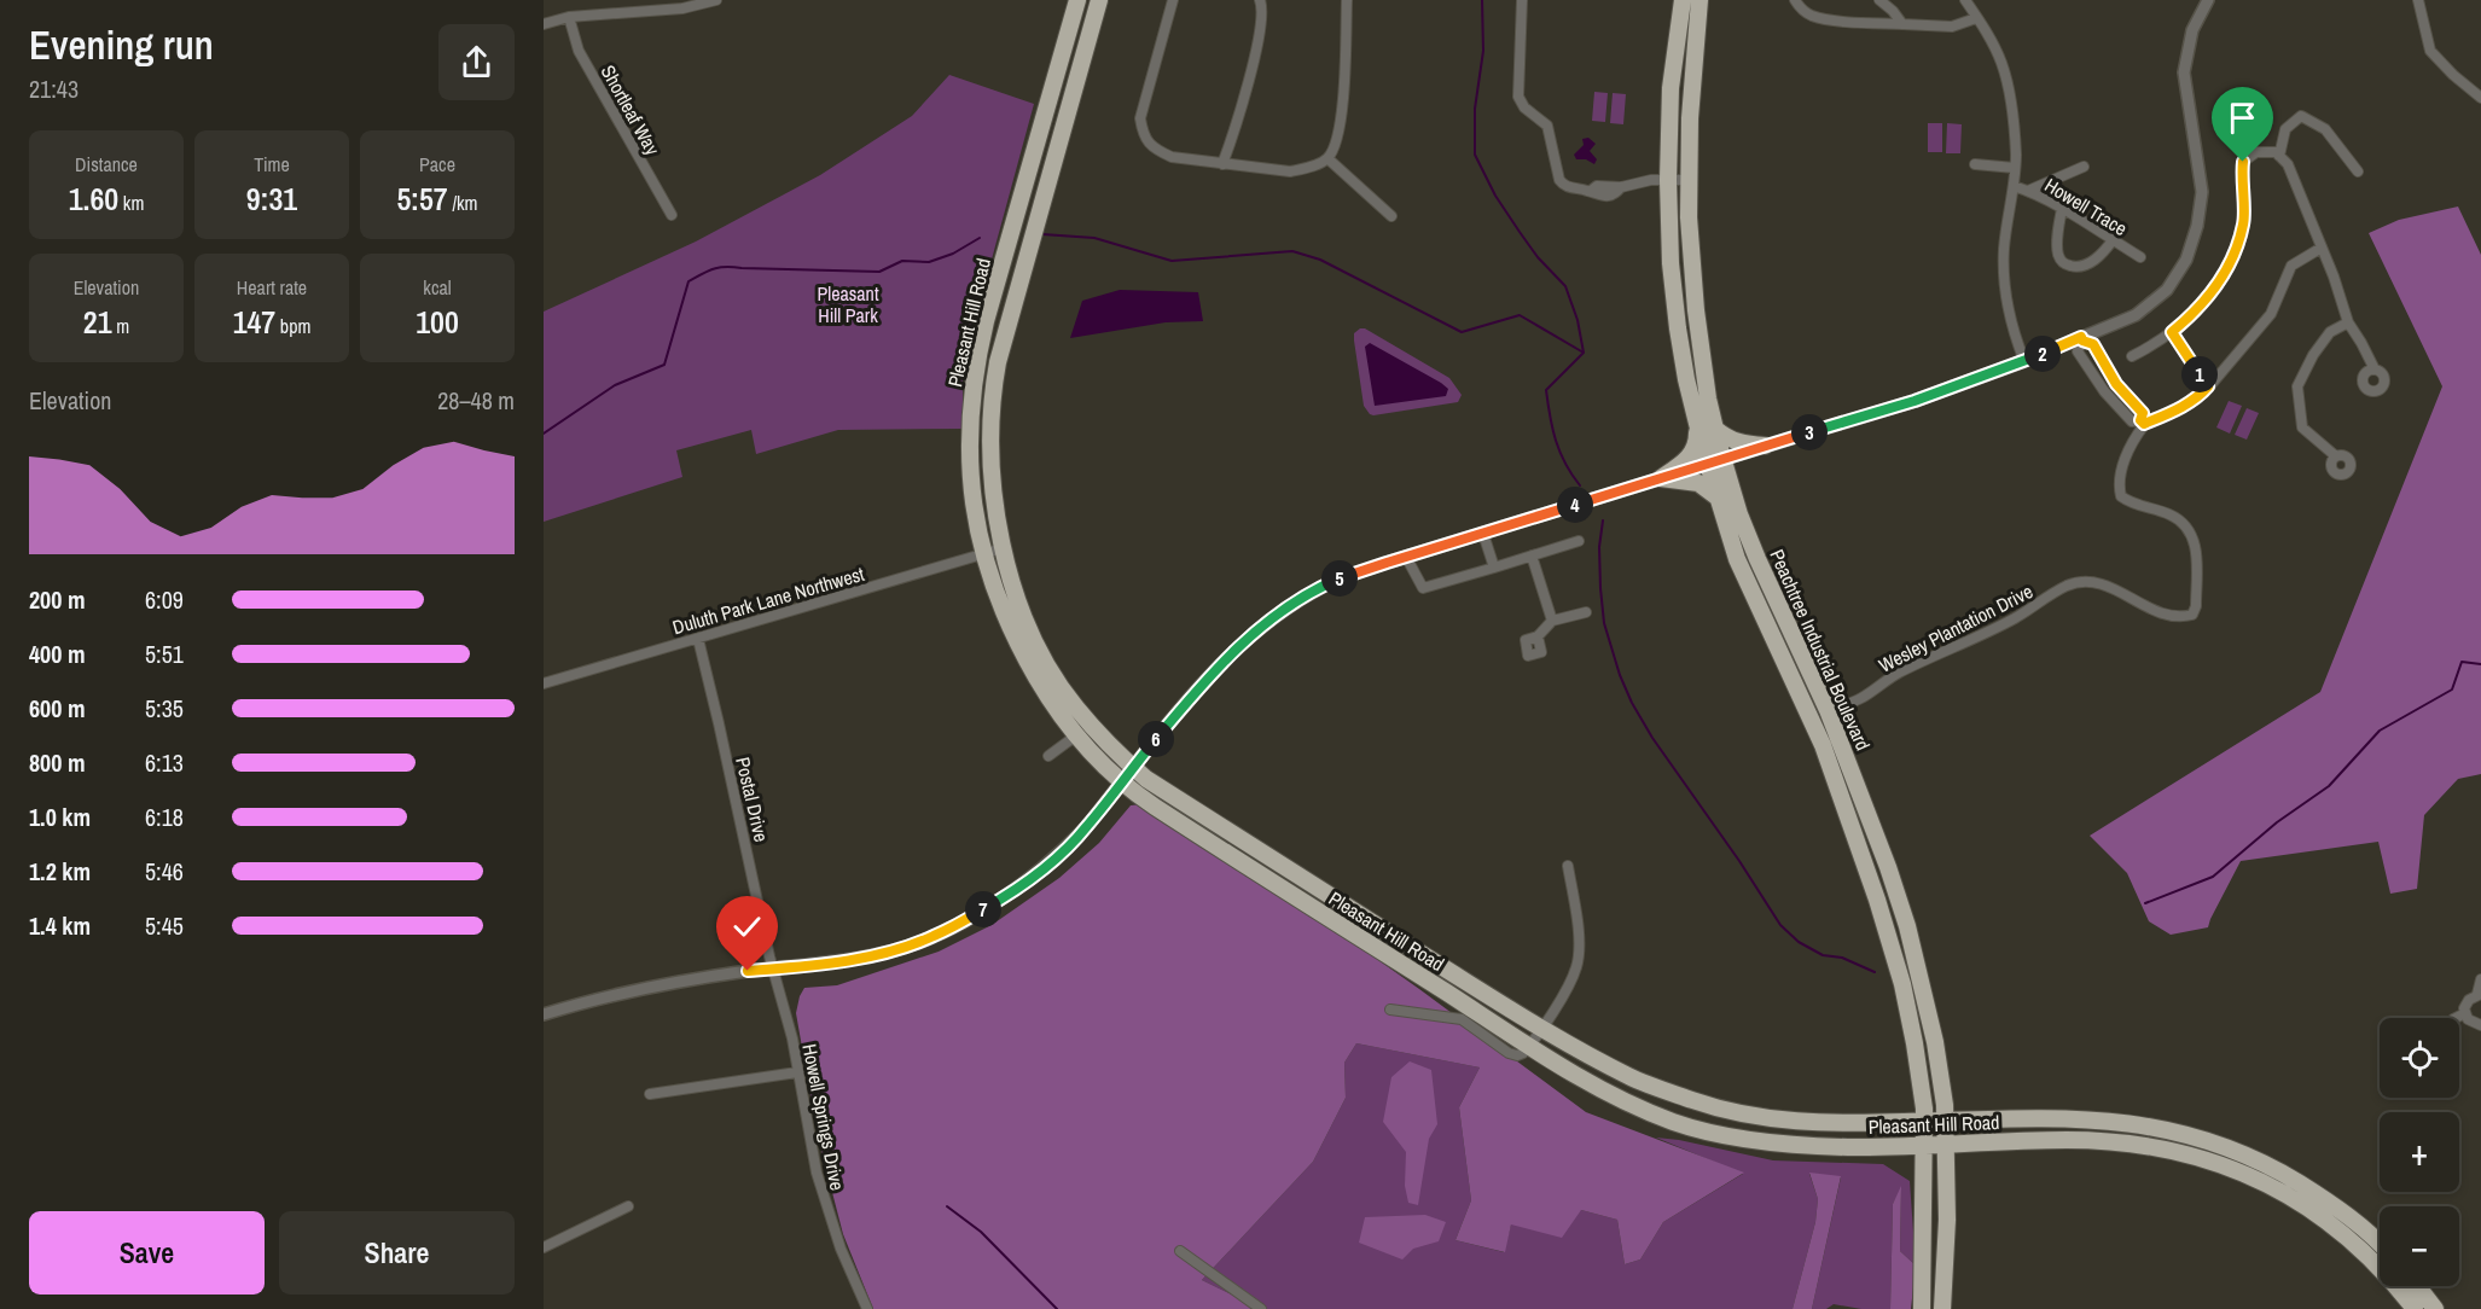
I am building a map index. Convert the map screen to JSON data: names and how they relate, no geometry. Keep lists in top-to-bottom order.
{
  "streets": {
    "highway": ["Pleasant Hill Road", "Peachtree Industrial Boulevard"],
    "street": [
      "Shortleaf Way",
      "Howell Trace",
      "Duluth Park Lane Northwest",
      "Wesley Plantation Drive",
      "Postal Drive",
      "Howell Springs Drive"
    ]
  },
  "crossings": [
    ["Pleasant Hill Road", "Duluth Park Lane Northwest"],
    ["Pleasant Hill Road", "Peachtree Industrial Boulevard"],
    ["Duluth Park Lane Northwest", "Postal Drive"],
    ["Wesley Plantation Drive", "Peachtree Industrial Boulevard"],
    ["Postal Drive", "Howell Springs Drive"]
  ],
  "parks": ["Pleasant Hill Park"],
  "page": {
    "heading": ["Evening run", "21:43"],
    "stats": [
      ["Distance", "1.60 km"],
      ["Time", "9:31"],
      ["Pace", "5:57 /km"],
      ["Elevation", "21 m"],
      ["Heart rate", "147 bpm"],
      ["kcal", "100"]
    ],
    "pins": [
      "2",
      "1",
      "3",
      "4",
      "5",
      "6",
      "7"
    ],
    "chart": ["Elevation", "28–48 m"],
    "list": [
      {
        "name": "200 m",
        "note": "6:09"
      },
      {
        "name": "400 m",
        "note": "5:51"
      },
      {
        "name": "600 m",
        "note": "5:35"
      },
      {
        "name": "800 m",
        "note": "6:13"
      },
      {
        "name": "1.0 km",
        "note": "6:18"
      },
      {
        "name": "1.2 km",
        "note": "5:46"
      },
      {
        "name": "1.4 km",
        "note": "5:45"
      }
    ],
    "map_buttons": ["+", "−"],
    "buttons": ["Save", "Share"]
  }
}
